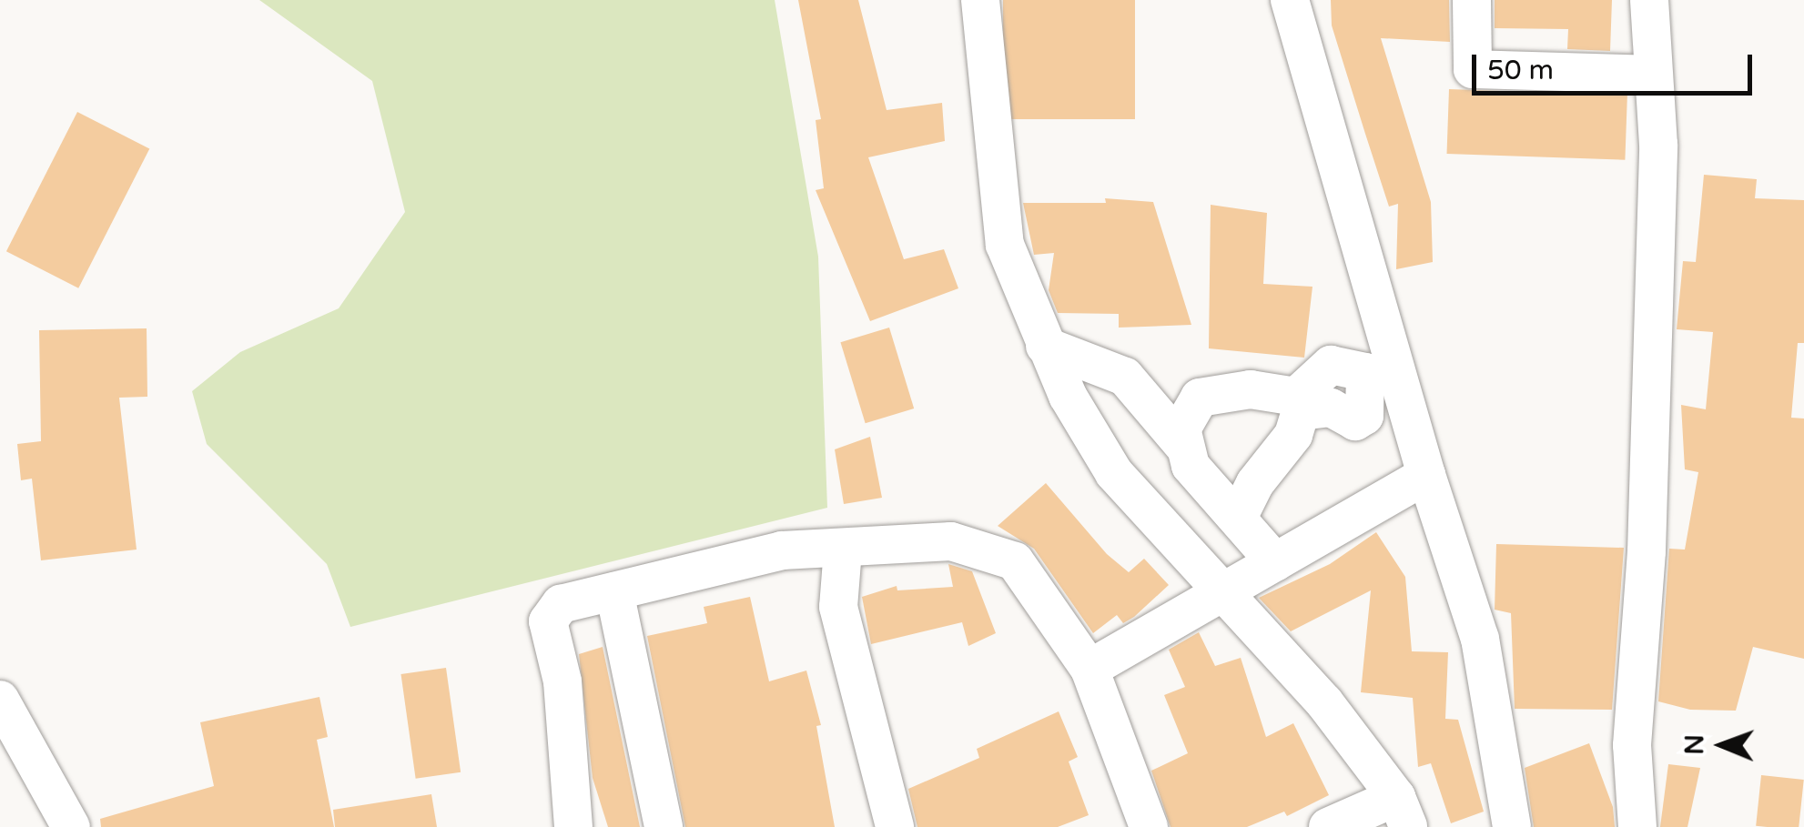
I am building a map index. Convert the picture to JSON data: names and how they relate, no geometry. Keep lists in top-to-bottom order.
{
  "scale_bar": "50 m",
  "north": "left"
}
